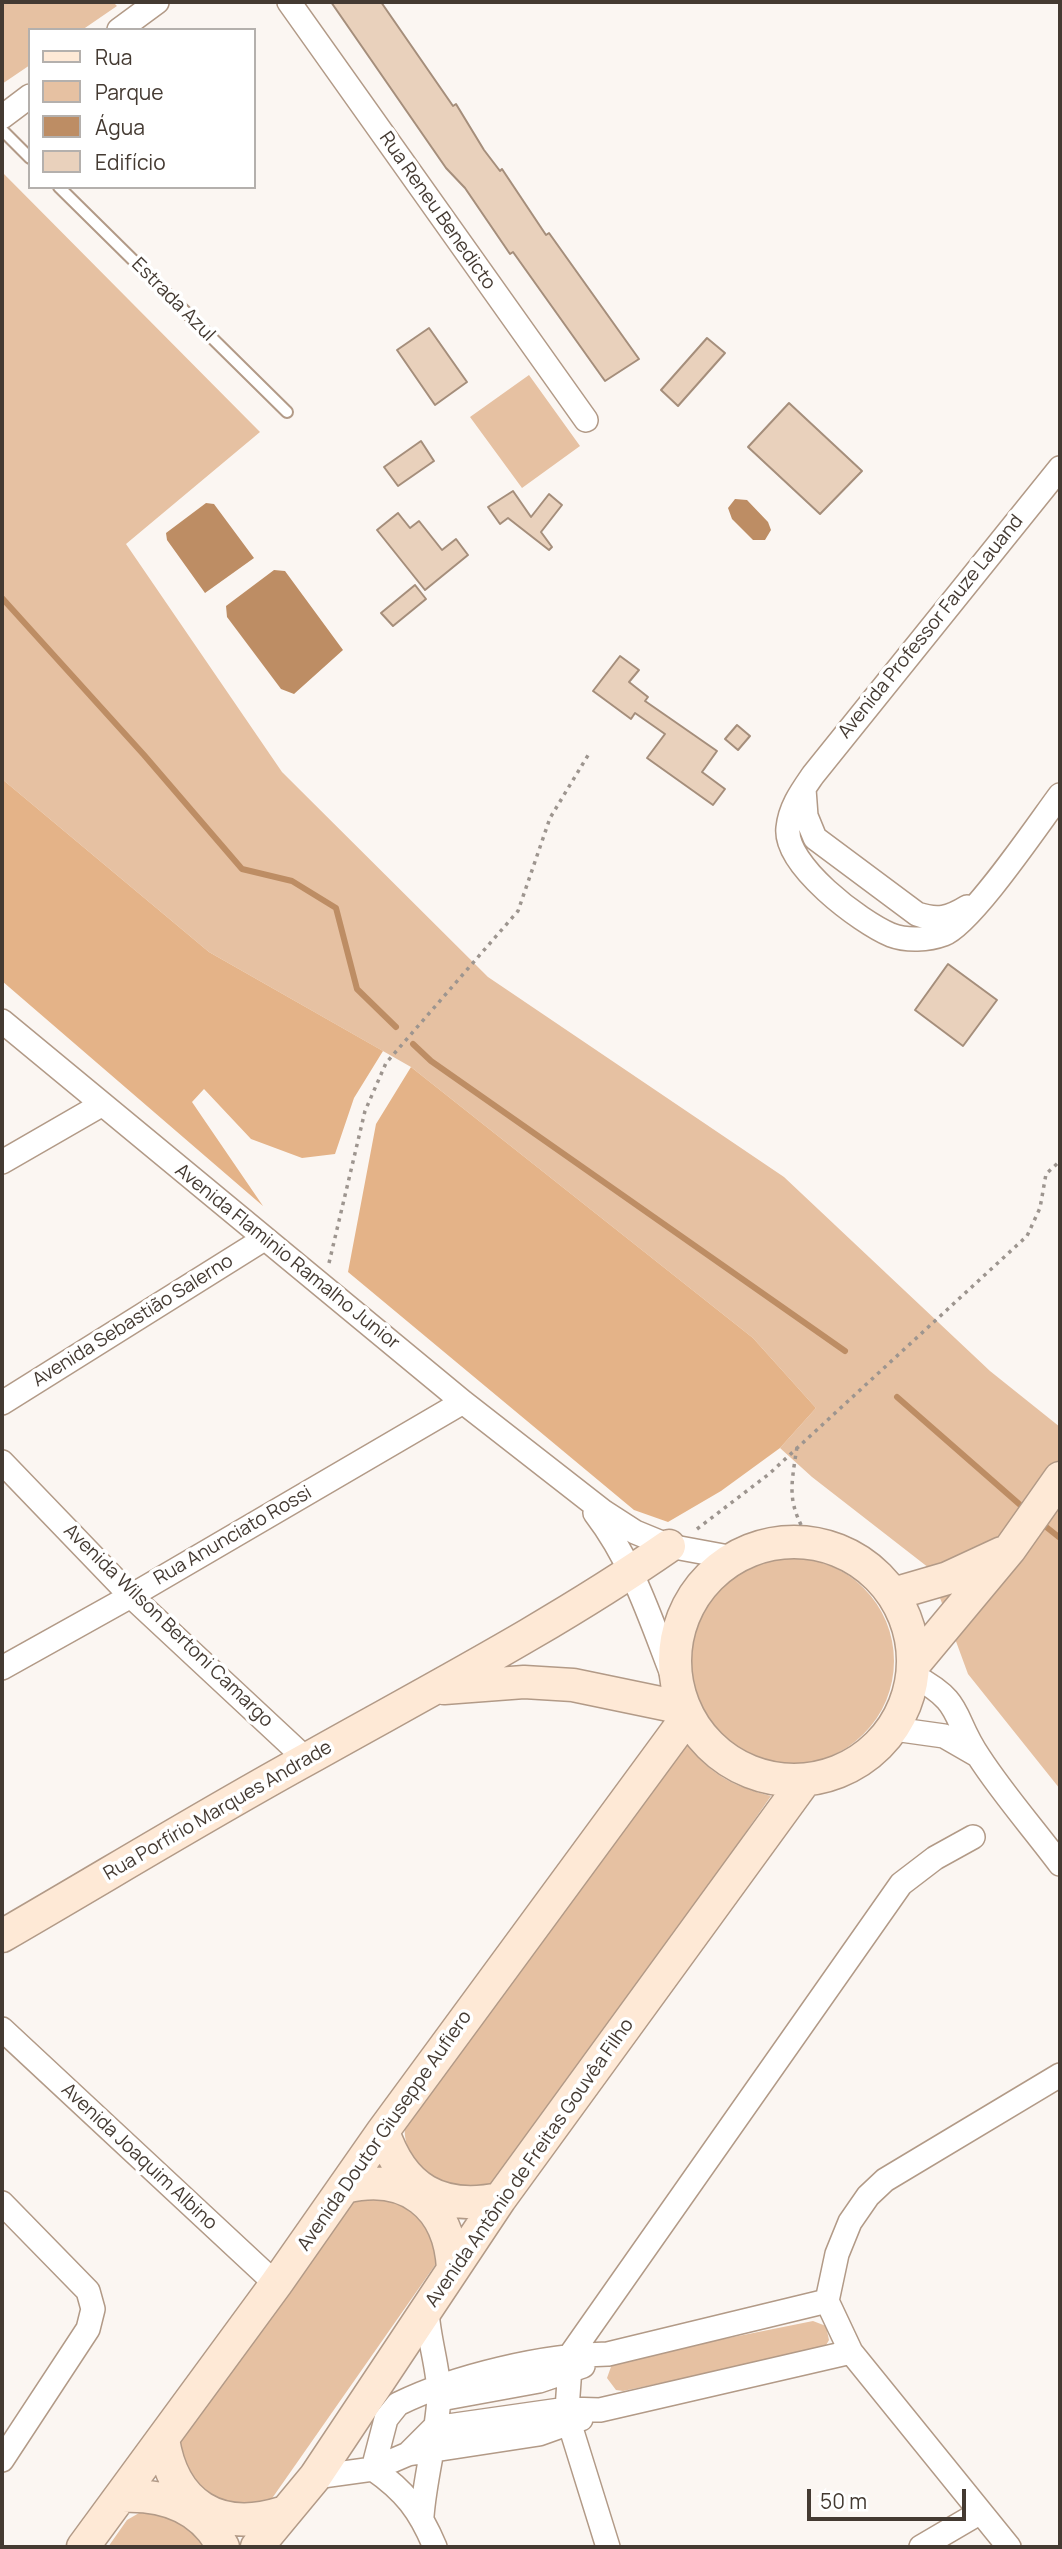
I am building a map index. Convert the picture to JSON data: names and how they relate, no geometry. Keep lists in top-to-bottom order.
{
  "streets": {
    "street": [
      "Rua Reneu Benedicto",
      "Avenida Professor Fauze Lauand",
      "Avenida Flaminio Ramalho Junior",
      "Avenida Sebastião Salerno",
      "Rua Anunciato Rossi",
      "Avenida Wilson Bertoni Camargo",
      "Rua Porfírio Marques Andrade",
      "Avenida Doutor Giuseppe Aufiero",
      "Avenida Joaquim Albino",
      "Avenida Antônio de Freitas Gouvêa Filho"
    ],
    "lane": ["Estrada Azul"]
  },
  "crossings": [
    ["Avenida Flaminio Ramalho Junior", "Avenida Sebastião Salerno"],
    ["Avenida Flaminio Ramalho Junior", "Rua Anunciato Rossi"],
    ["Avenida Flaminio Ramalho Junior", "Rua Porfírio Marques Andrade"],
    ["Avenida Flaminio Ramalho Junior", "Avenida Doutor Giuseppe Aufiero"],
    ["Avenida Flaminio Ramalho Junior", "Avenida Antônio de Freitas Gouvêa Filho"],
    ["Rua Anunciato Rossi", "Avenida Wilson Bertoni Camargo"],
    ["Avenida Wilson Bertoni Camargo", "Rua Porfírio Marques Andrade"],
    ["Rua Porfírio Marques Andrade", "Avenida Doutor Giuseppe Aufiero"],
    ["Rua Porfírio Marques Andrade", "Avenida Antônio de Freitas Gouvêa Filho"],
    ["Avenida Doutor Giuseppe Aufiero", "Avenida Joaquim Albino"],
    ["Avenida Doutor Giuseppe Aufiero", "Avenida Antônio de Freitas Gouvêa Filho"]
  ],
  "legend": [
    "Rua",
    "Parque",
    "Água",
    "Edifício"
  ],
  "scale_bar": "50 m"
}
